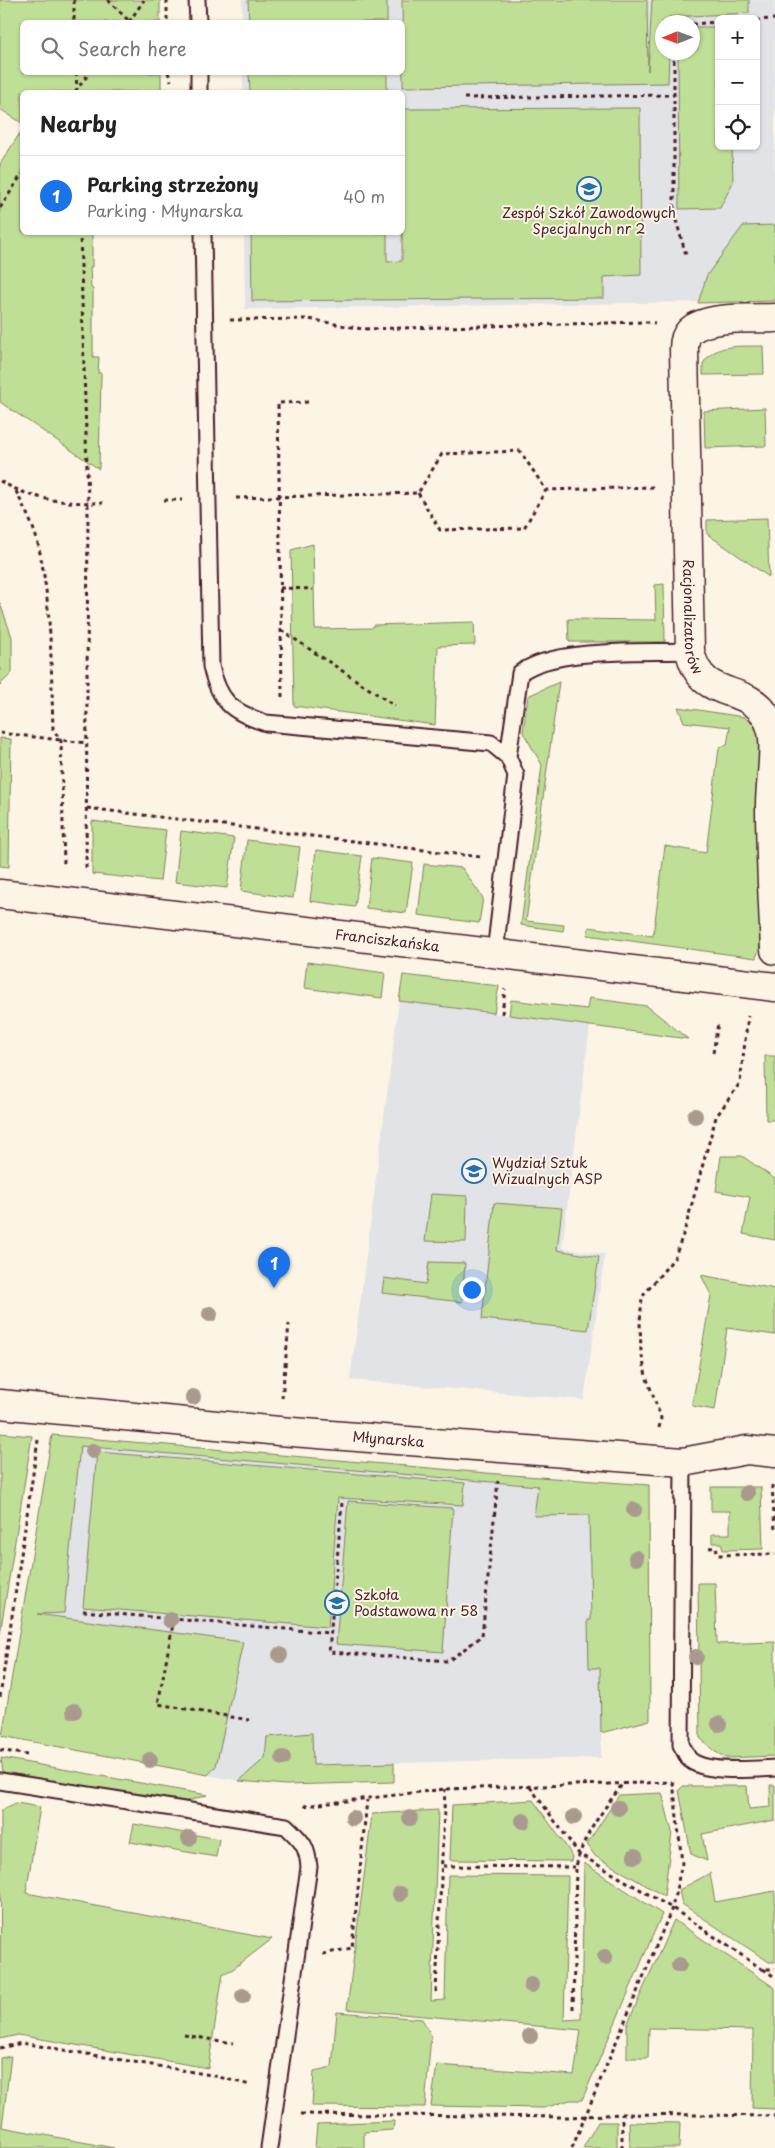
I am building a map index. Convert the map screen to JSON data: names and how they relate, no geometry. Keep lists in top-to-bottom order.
{
  "streets": {
    "street": ["Racjonalizatorów", "Franciszkańska", "Młynarska"]
  },
  "places": {
    "school or university": ["Zespół Szkół Zawodowych Specjalnych nr 2", "Wydział Sztuk Wizualnych ASP", "Szkoła Podstawowa nr 58"]
  },
  "north": "left",
  "page": {
    "map_buttons": ["+", "−"],
    "search": "Search here",
    "heading": "Nearby",
    "list": [
      {
        "mark": "1",
        "name": "Parking strzeżony",
        "note": "Parking · Młynarska",
        "value": "40 m"
      }
    ],
    "pins": "1"
  }
}
